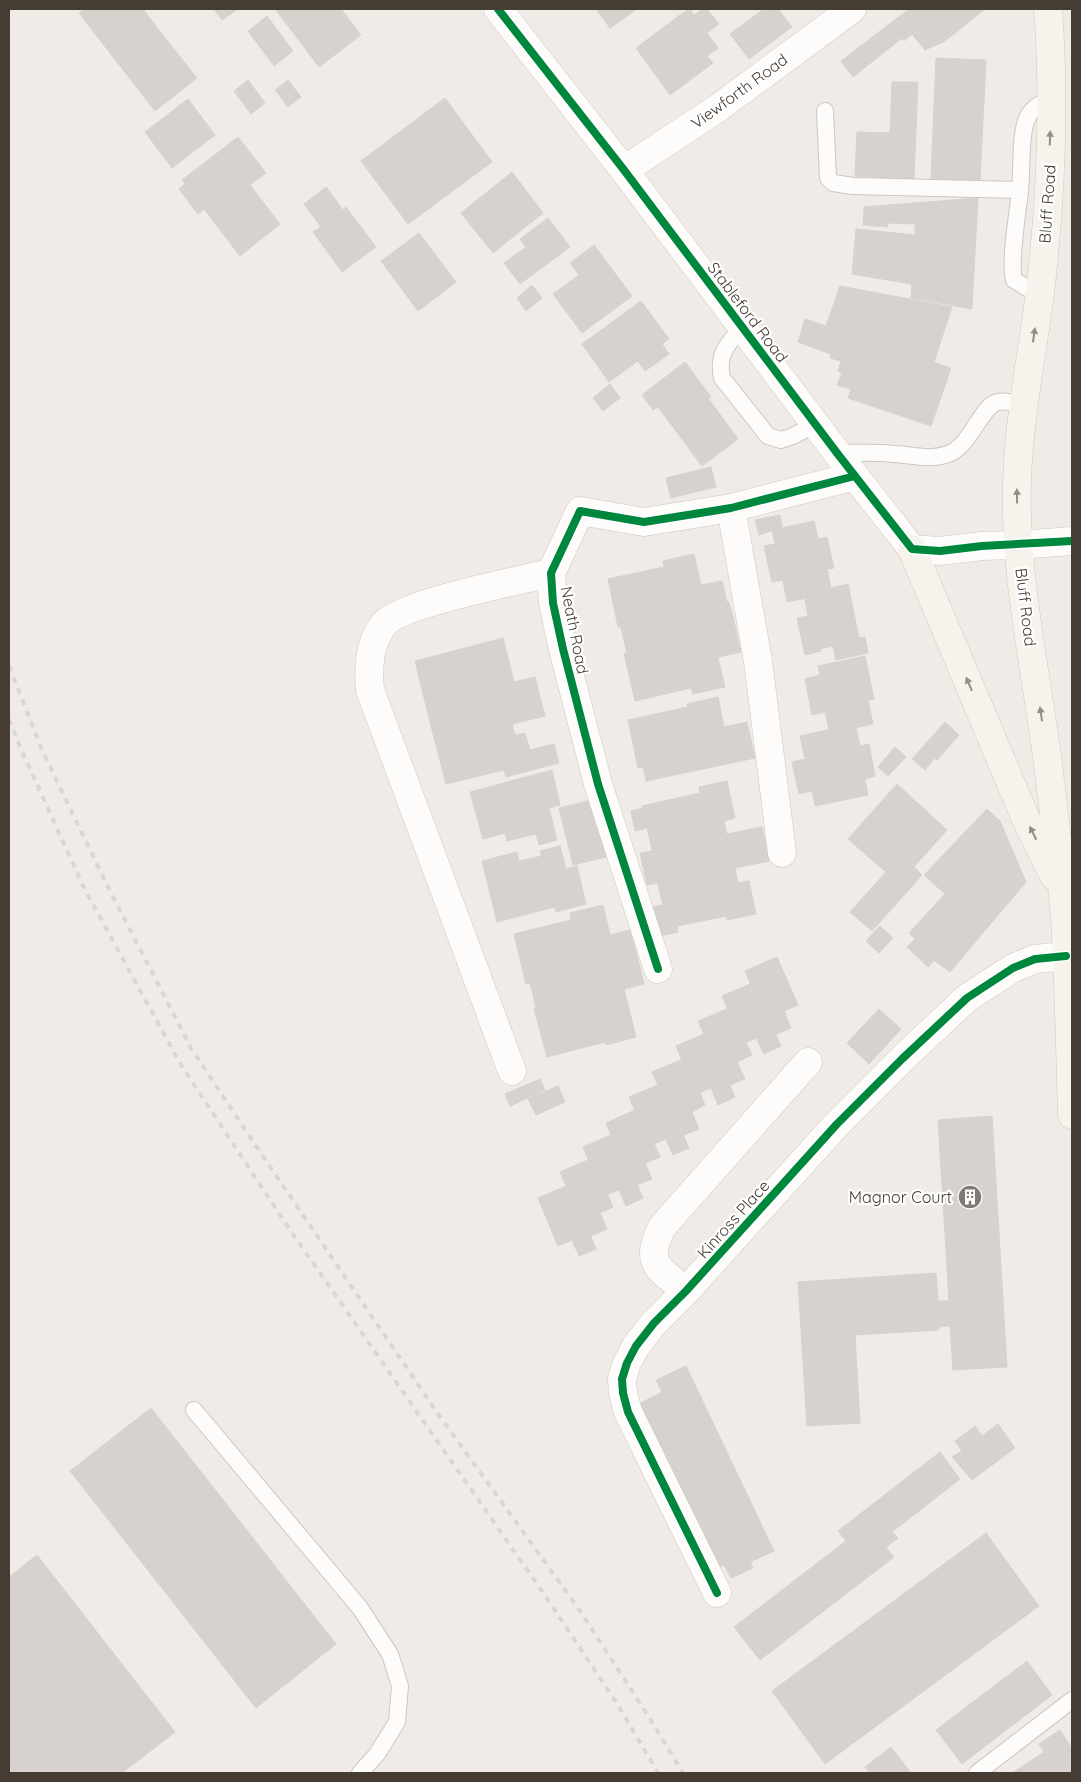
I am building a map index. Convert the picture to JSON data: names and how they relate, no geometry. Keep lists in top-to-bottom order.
{
  "streets": {
    "main road": ["Bluff Road"],
    "street": [
      "Viewforth Road",
      "Stableford Road",
      "Neath Road",
      "Kinross Place"
    ]
  },
  "crossings": [
    ["Viewforth Road", "Stableford Road"],
    ["Bluff Road", "Kinross Place"],
    ["Stableford Road", "Neath Road"]
  ],
  "places": {
    "building": ["Magnor Court"]
  }
}
